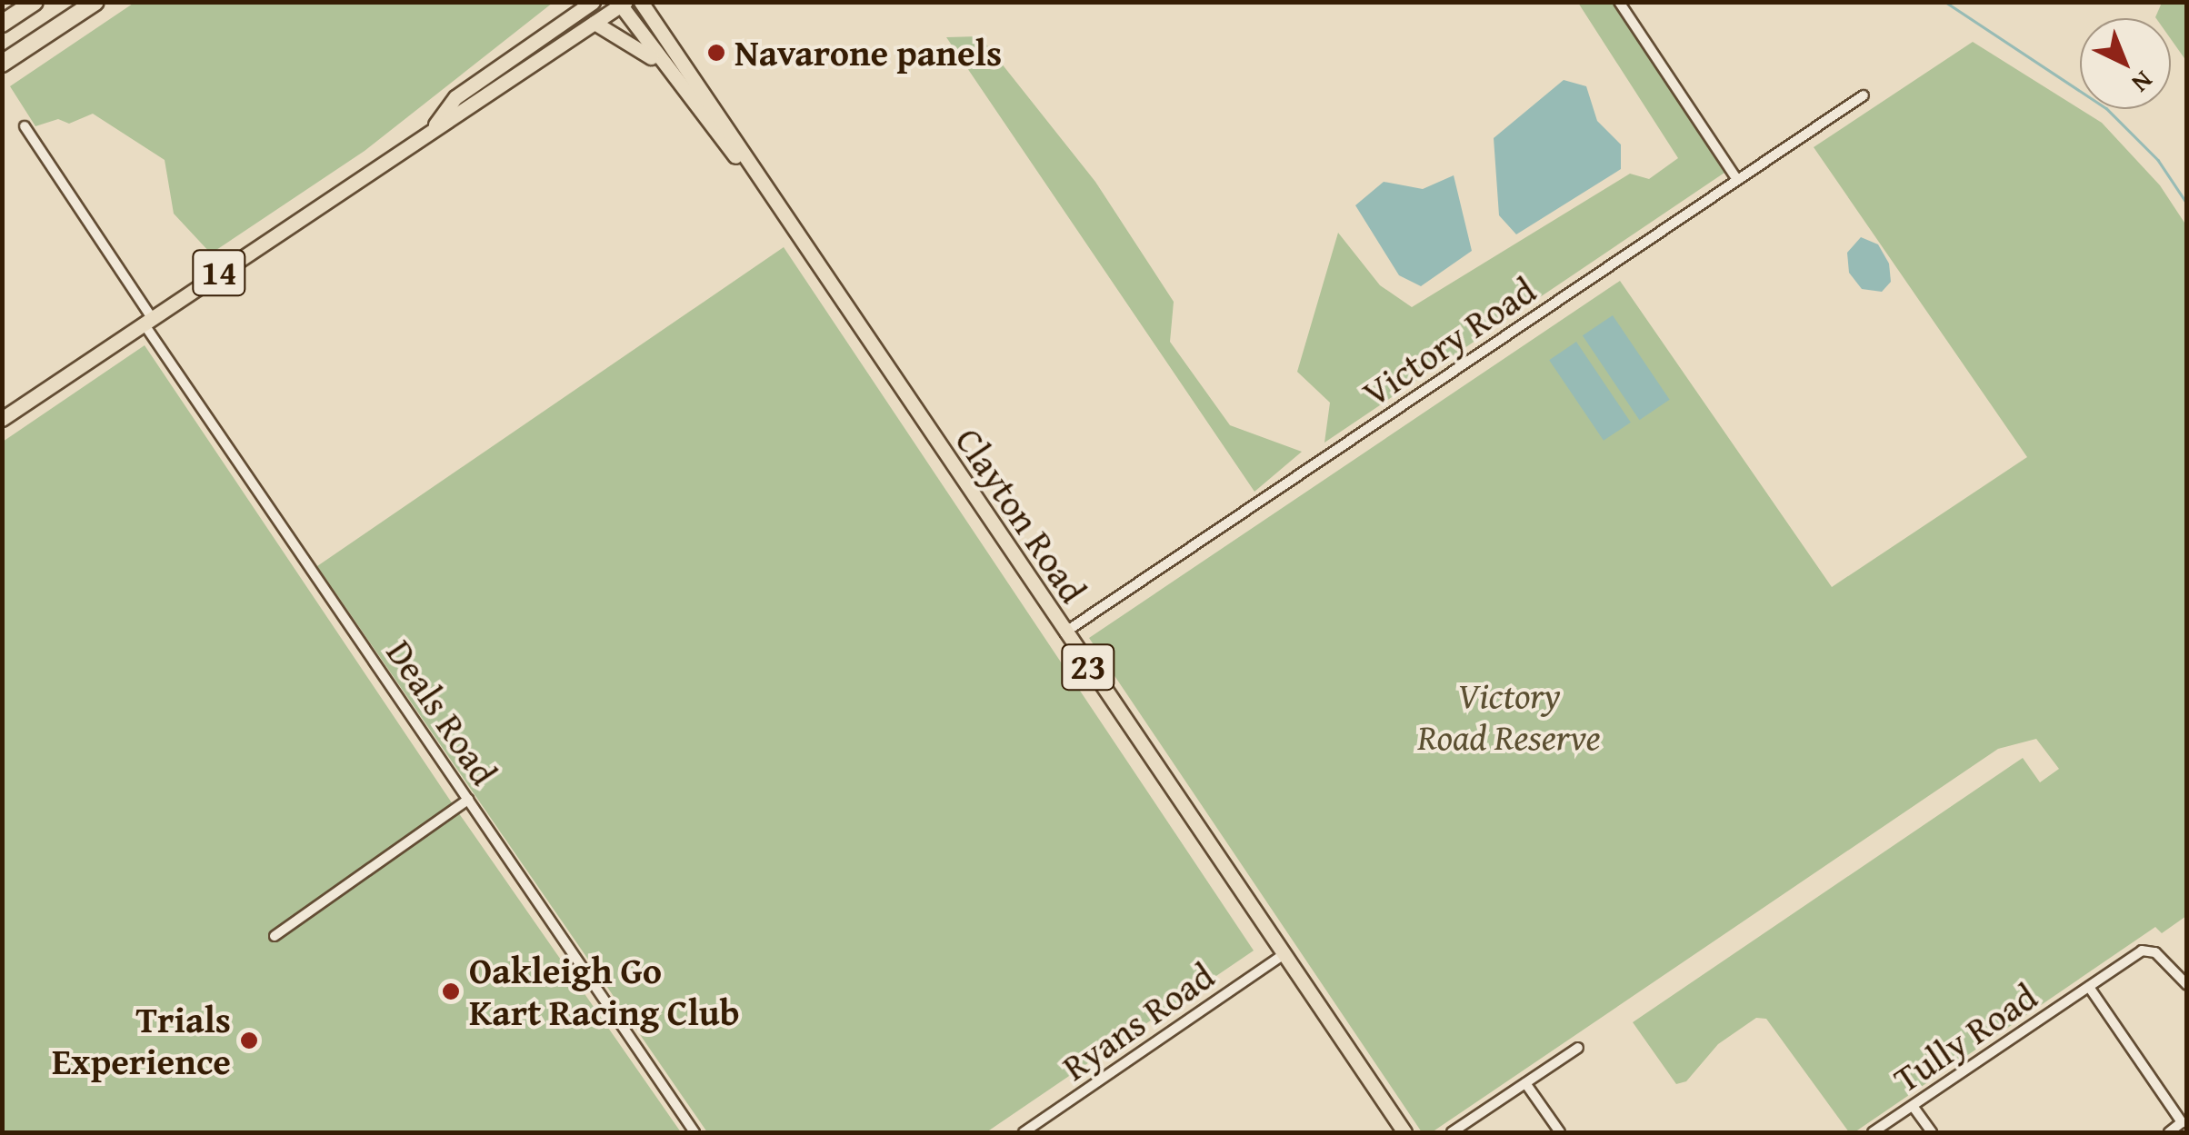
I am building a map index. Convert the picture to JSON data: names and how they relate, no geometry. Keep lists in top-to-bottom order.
{
  "streets": {
    "main road": ["14", "Clayton Road", "23"],
    "street": [
      "Victory Road",
      "Deals Road",
      "Ryans Road",
      "Tully Road"
    ]
  },
  "crossings": [
    ["14", "Clayton Road"],
    ["14", "Deals Road"],
    ["Victory Road", "Clayton Road"],
    ["Clayton Road", "Ryans Road"]
  ],
  "parks": ["Victory Road Reserve"],
  "places": ["Navarone panels", "Oakleigh Go Kart Racing Club", "Trials Experience"],
  "north": "bottom right"
}
